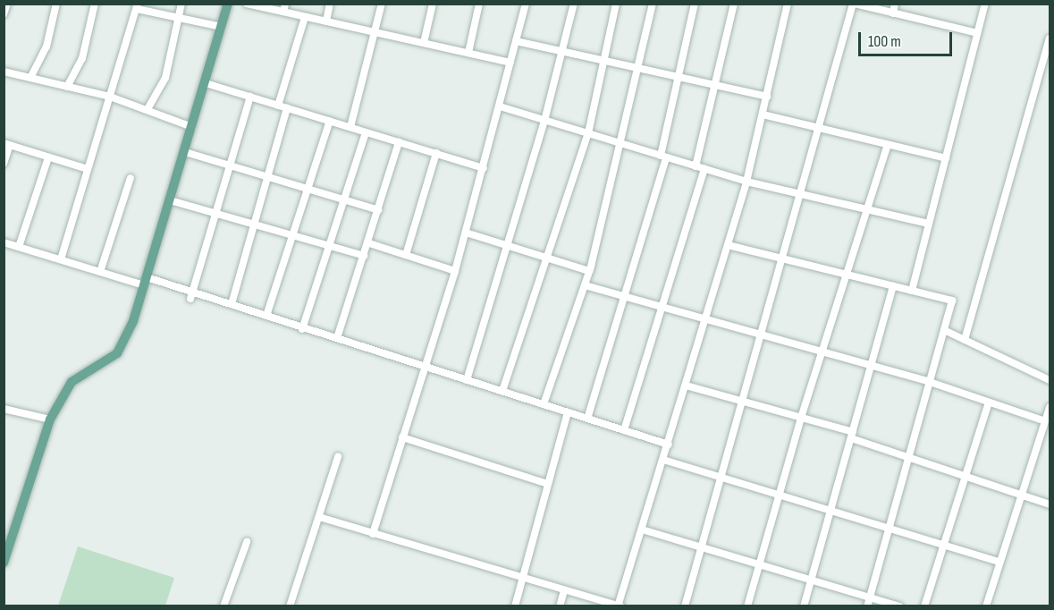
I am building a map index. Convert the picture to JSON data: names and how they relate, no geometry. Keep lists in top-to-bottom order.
{
  "scale_bar": "100 m"
}
